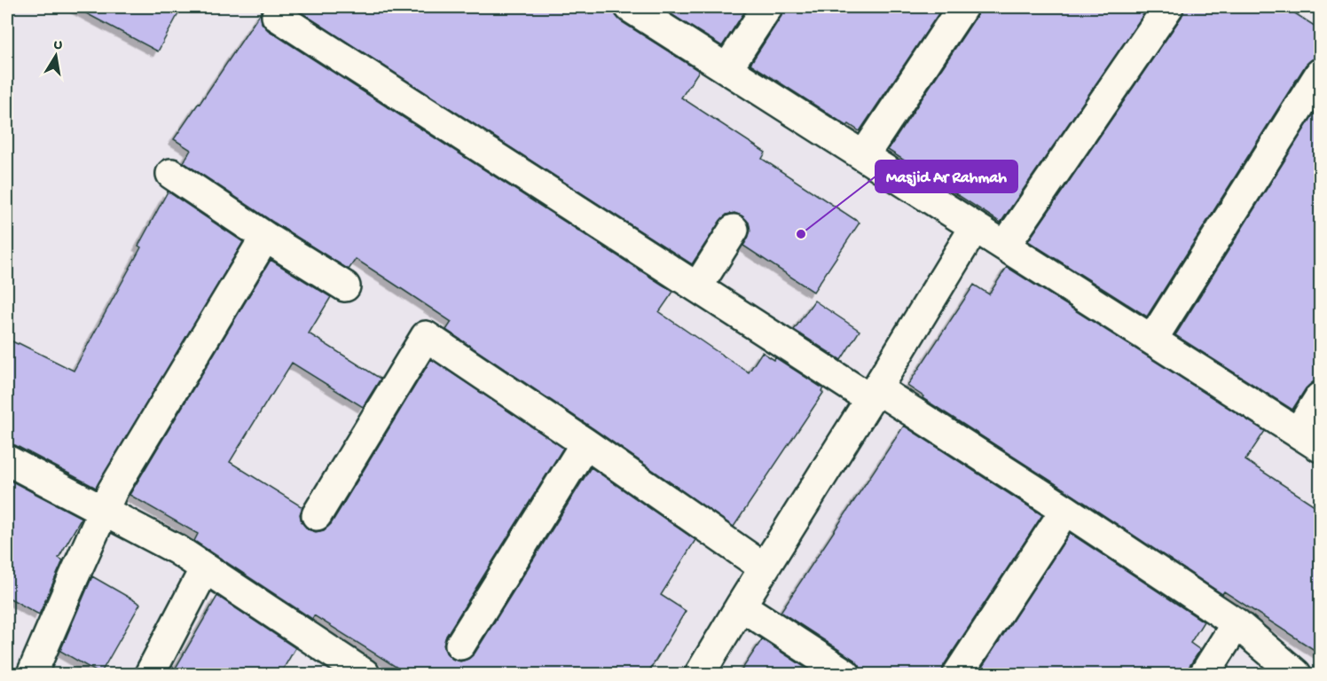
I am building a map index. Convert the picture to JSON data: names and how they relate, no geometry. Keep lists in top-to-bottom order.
{
  "places": ["Masjid Ar Rahmah"],
  "north": "top"
}
